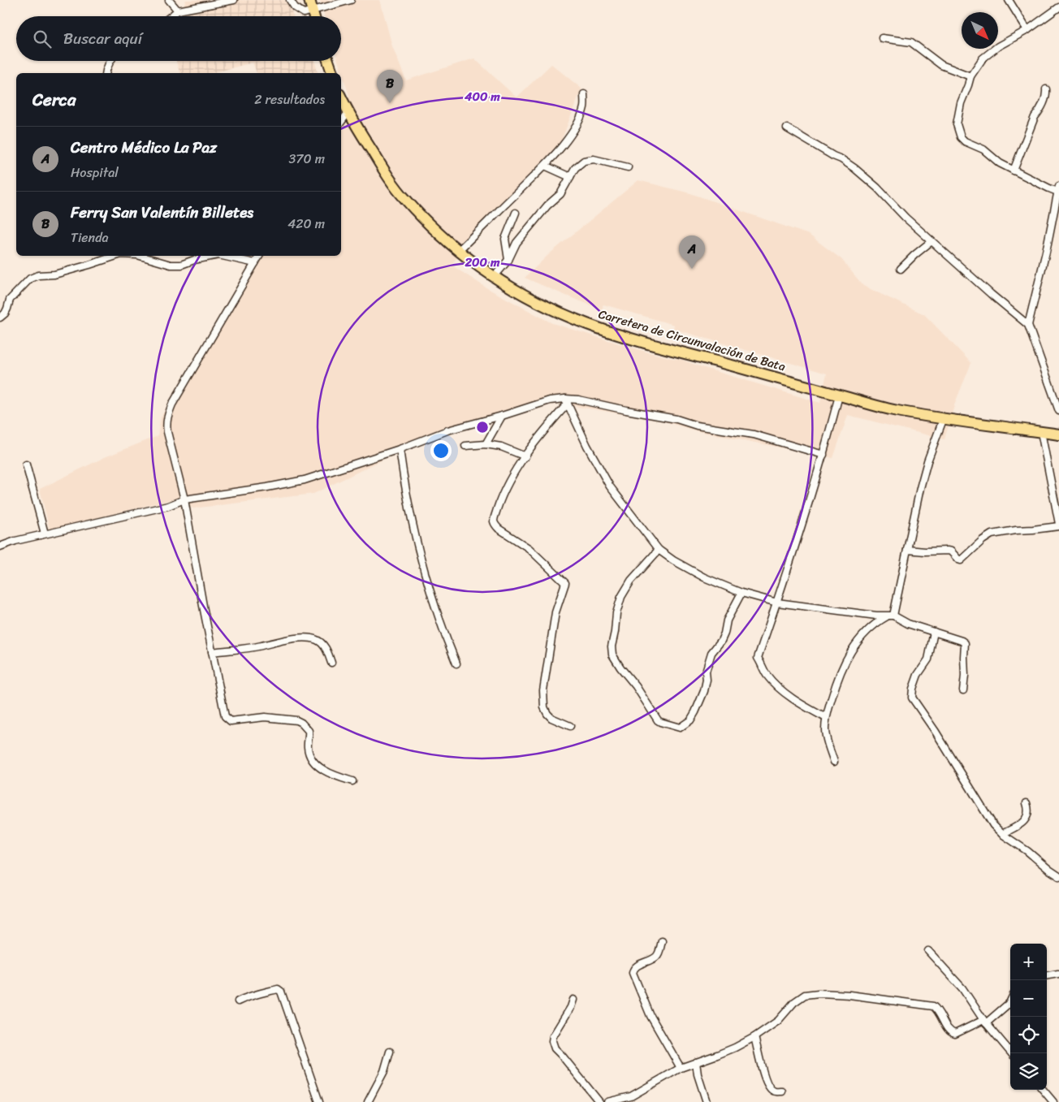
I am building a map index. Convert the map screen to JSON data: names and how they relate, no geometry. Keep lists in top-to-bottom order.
{
  "streets": {
    "main road": ["Carretera de Circunvalación de Bata"]
  },
  "north": "bottom right",
  "page": {
    "search": "Buscar aquí",
    "pins": ["B", "A"],
    "heading": ["Cerca", "2 resultados"],
    "list": [
      {
        "mark": "A",
        "name": "Centro Médico La Paz",
        "note": "Hospital",
        "value": "370 m"
      },
      {
        "mark": "B",
        "name": "Ferry San Valentín Billetes",
        "note": "Tienda",
        "value": "420 m"
      }
    ],
    "map_buttons": ["+", "−"]
  },
  "rings": ["400 m", "200 m"]
}
